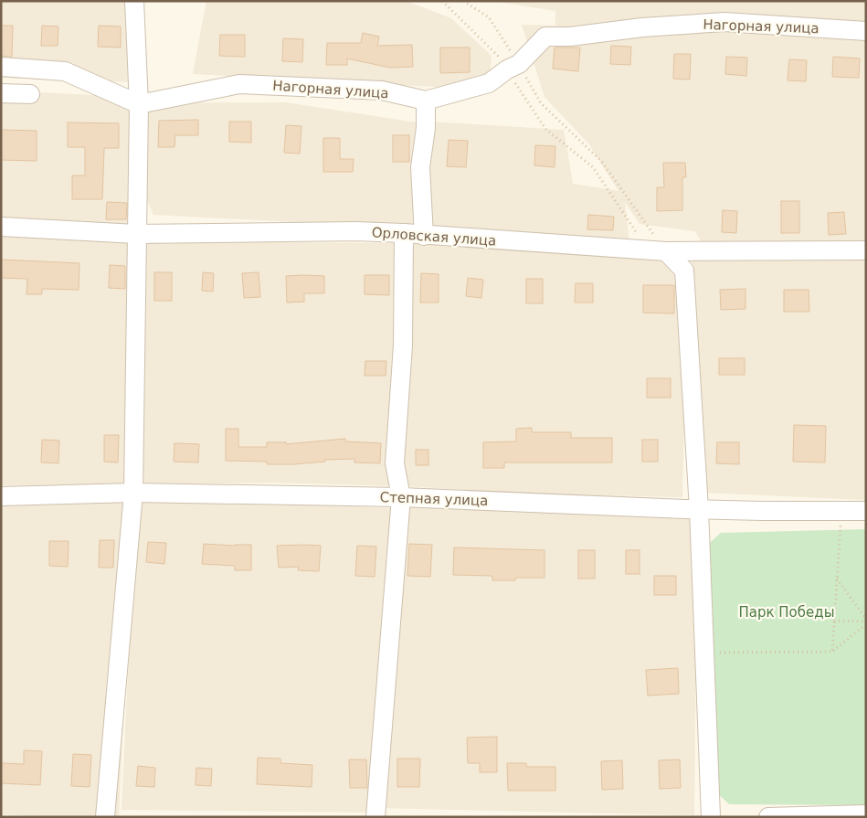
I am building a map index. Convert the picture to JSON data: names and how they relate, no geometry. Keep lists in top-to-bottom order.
{
  "streets": {
    "street": ["Нагорная улица", "Орловская улица", "Степная улица"]
  },
  "parks": ["Парк Победы"]
}
